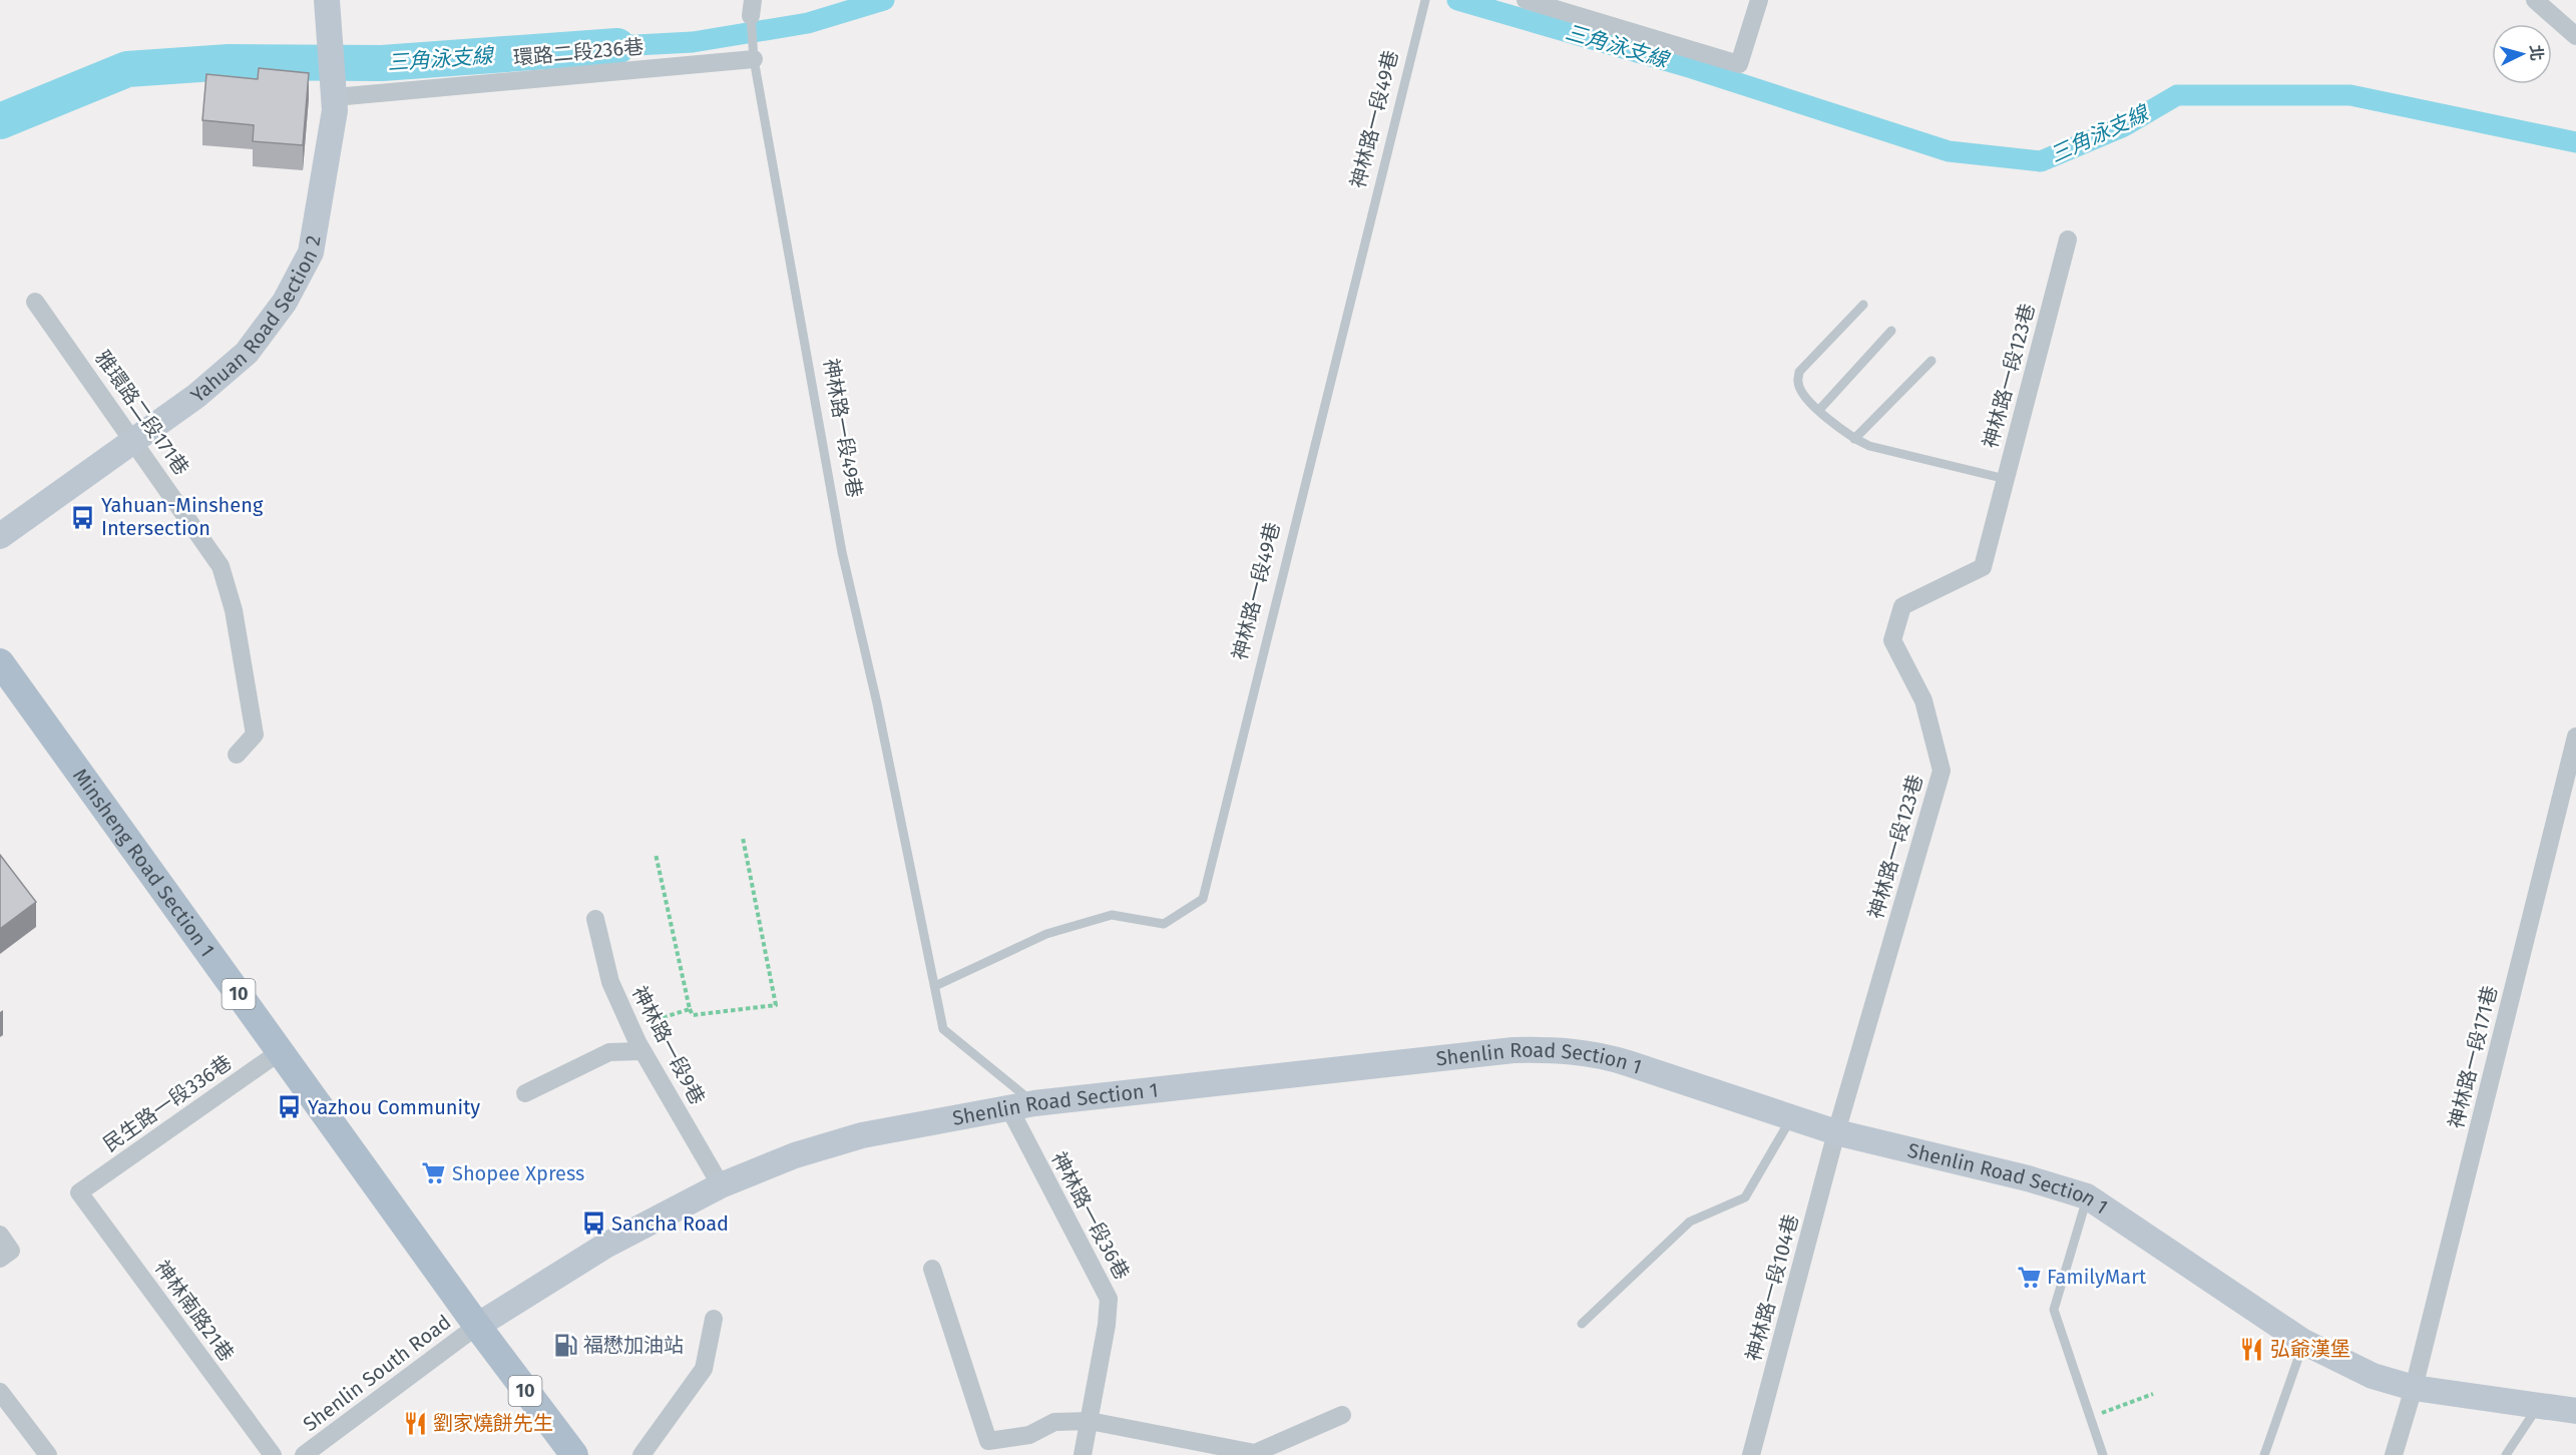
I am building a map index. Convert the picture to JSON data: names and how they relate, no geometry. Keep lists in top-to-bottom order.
{
  "streets": {
    "main road": ["Minsheng Road Section 1", "10"],
    "street": [
      "環路二段236巷",
      "Yahuan Road Section 2",
      "神林路一段123巷",
      "雅環路二段171巷",
      "神林路一段9巷",
      "神林路一段171巷",
      "Shenlin Road Section 1",
      "民生路一段336巷",
      "神林路一段36巷",
      "神林路一段104巷",
      "神林南路21巷",
      "Shenlin South Road"
    ],
    "lane": ["神林路一段49巷"]
  },
  "crossings": [
    ["環路二段236巷", "神林路一段49巷"],
    ["環路二段236巷", "Yahuan Road Section 2"],
    ["神林路一段49巷", "Shenlin Road Section 1"],
    ["Yahuan Road Section 2", "雅環路二段171巷"],
    ["神林路一段123巷", "Shenlin Road Section 1"],
    ["神林路一段123巷", "神林路一段104巷"],
    ["Minsheng Road Section 1", "10"],
    ["Minsheng Road Section 1", "Shenlin Road Section 1"],
    ["Minsheng Road Section 1", "民生路一段336巷"],
    ["Minsheng Road Section 1", "Shenlin South Road"],
    ["10", "Shenlin Road Section 1"],
    ["10", "Shenlin South Road"],
    ["神林路一段9巷", "Shenlin Road Section 1"],
    ["神林路一段171巷", "Shenlin Road Section 1"],
    ["Shenlin Road Section 1", "神林路一段36巷"],
    ["Shenlin Road Section 1", "神林路一段104巷"],
    ["Shenlin Road Section 1", "Shenlin South Road"],
    ["民生路一段336巷", "神林南路21巷"]
  ],
  "water": ["三角泳支線"],
  "places": {
    "bus stop": ["Yahuan-Minsheng Intersection", "Yazhou Community", "Sancha Road"],
    "supermarket": ["Shopee Xpress", "FamilyMart"],
    "fuel station": ["福懋加油站"],
    "restaurant": ["弘爺漢堡", "劉家燒餅先生"]
  },
  "north": "right"
}
